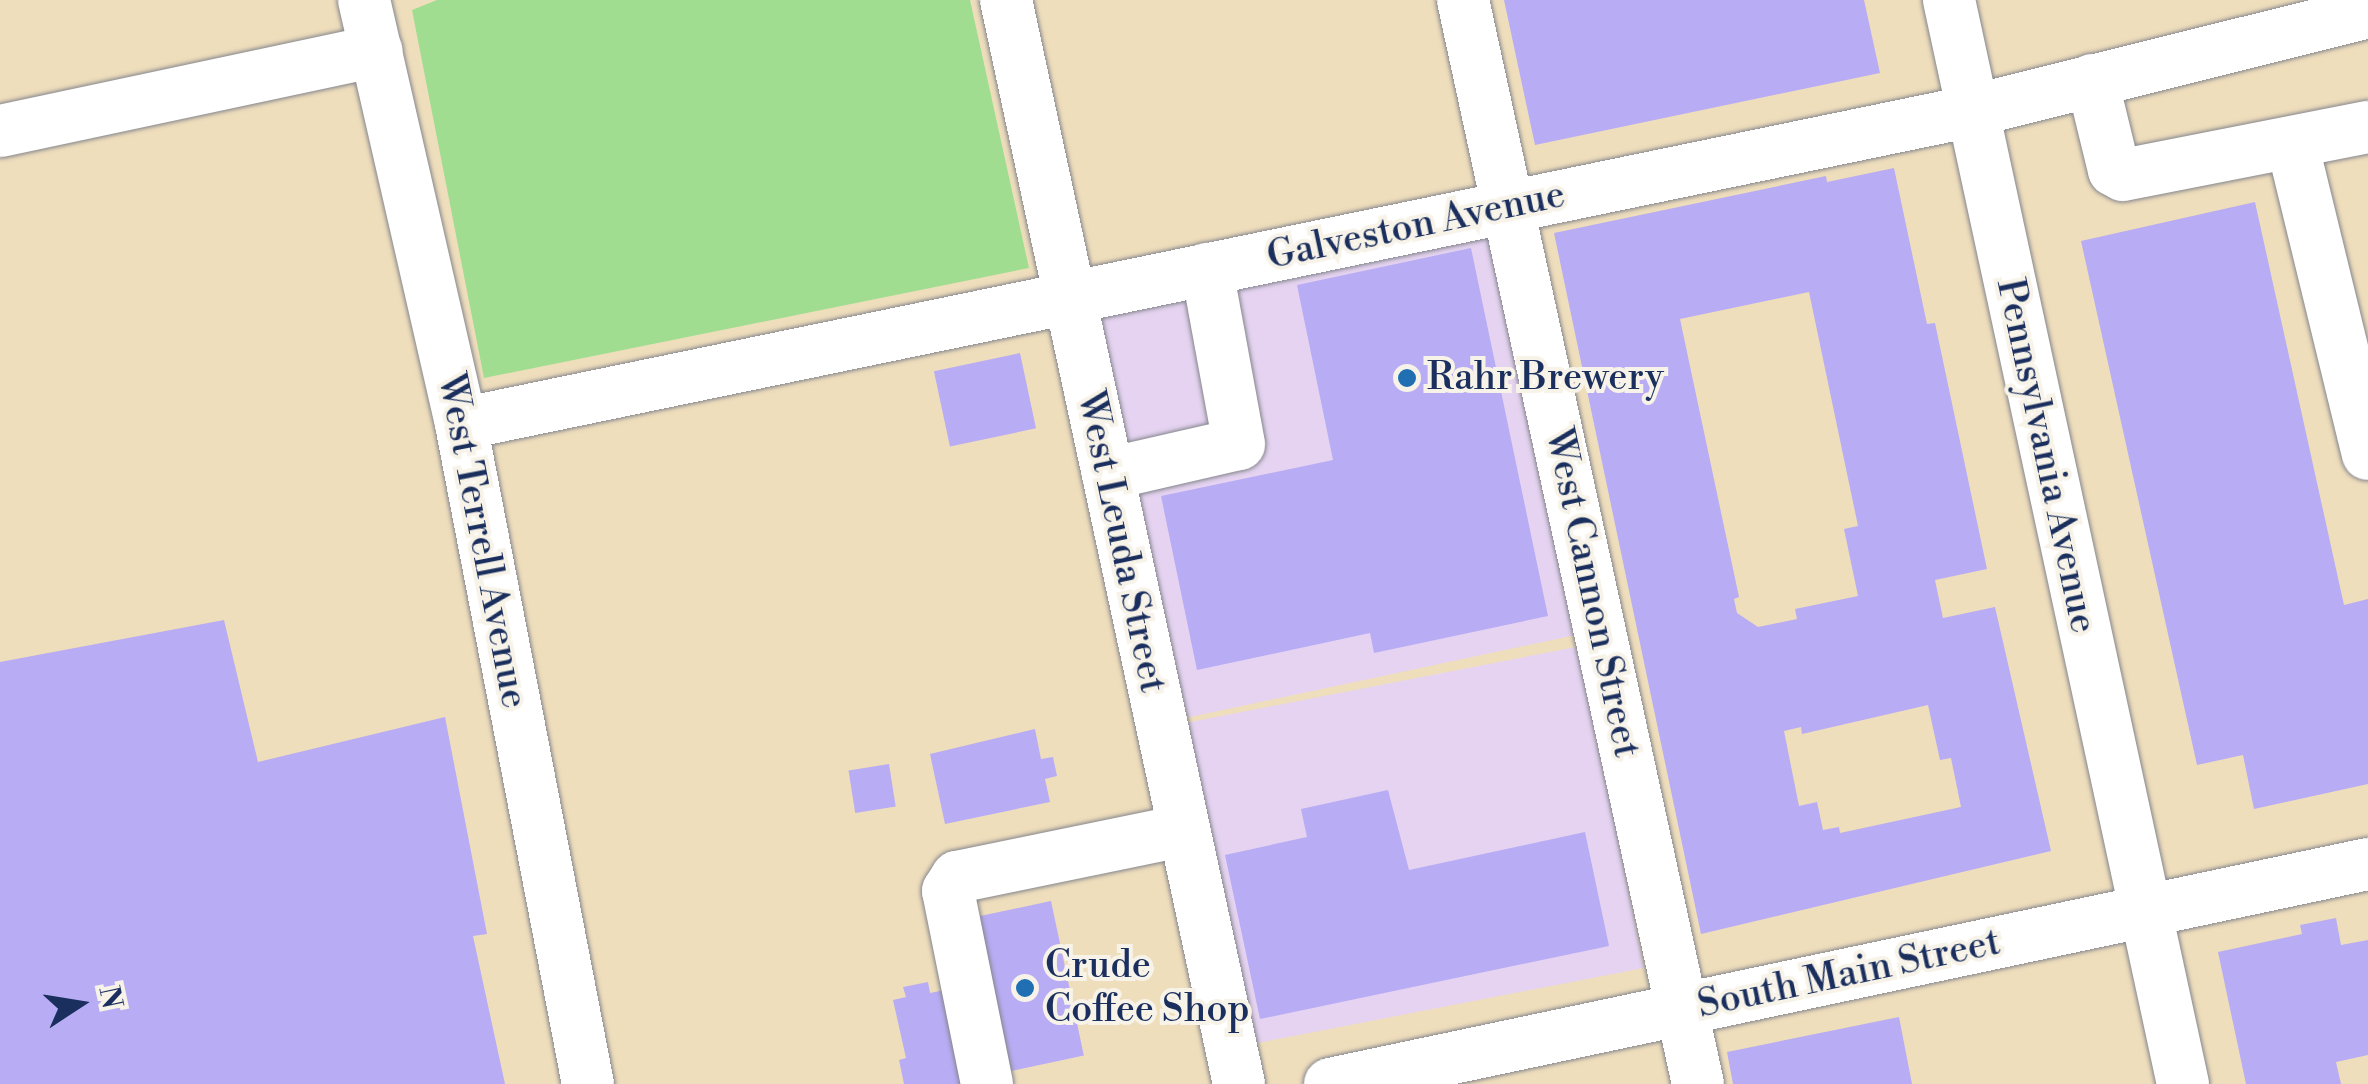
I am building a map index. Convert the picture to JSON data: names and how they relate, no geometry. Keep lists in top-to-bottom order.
{
  "streets": {
    "street": [
      "Galveston Avenue",
      "Pennsylvania Avenue",
      "West Terrell Avenue",
      "West Leuda Street",
      "West Cannon Street",
      "South Main Street"
    ]
  },
  "crossings": [
    ["Galveston Avenue", "Pennsylvania Avenue"],
    ["Galveston Avenue", "West Terrell Avenue"],
    ["Galveston Avenue", "West Leuda Street"],
    ["Galveston Avenue", "West Cannon Street"],
    ["Pennsylvania Avenue", "South Main Street"],
    ["West Cannon Street", "South Main Street"]
  ],
  "places": ["Rahr Brewery", "Crude Coffee Shop"],
  "north": "right"
}
